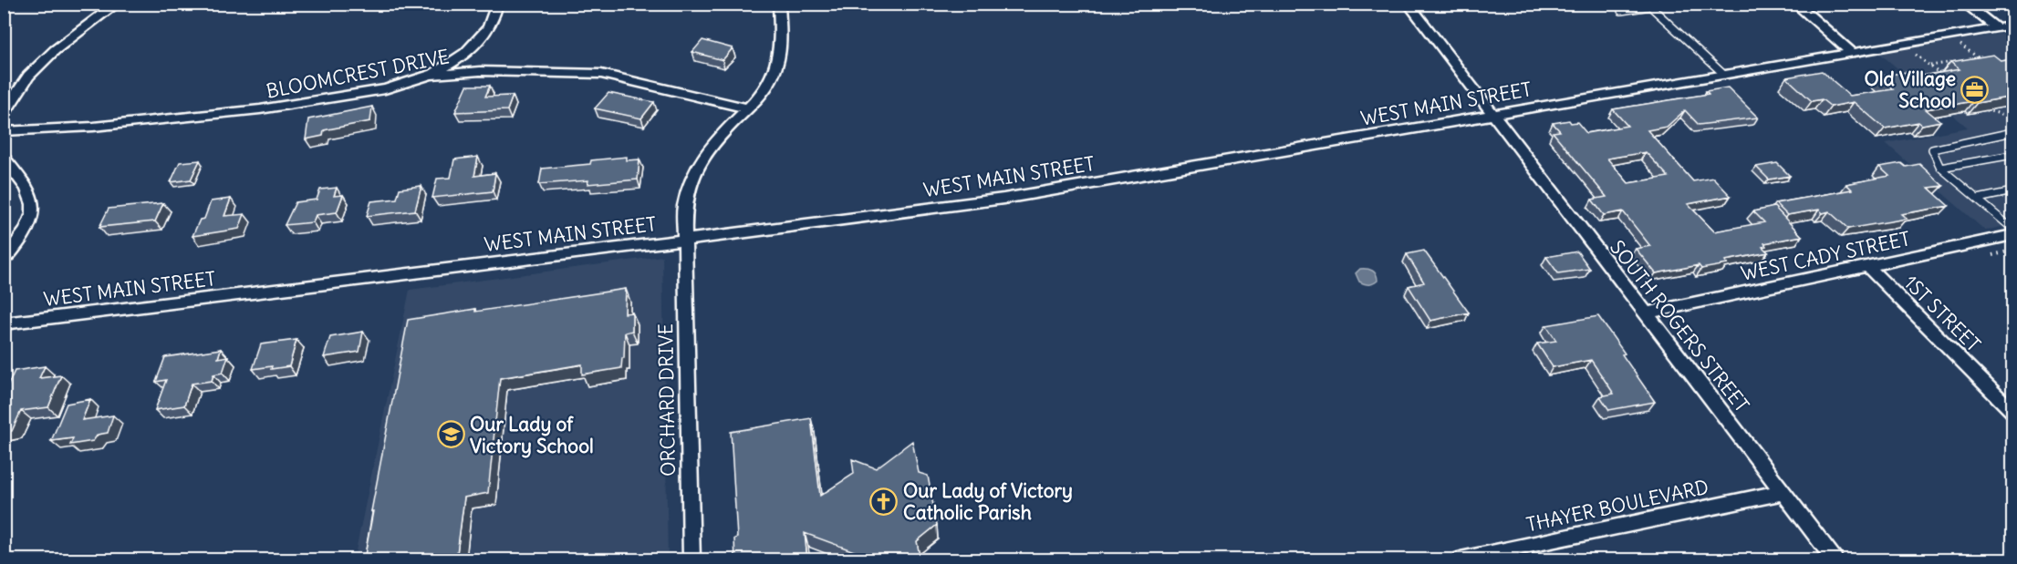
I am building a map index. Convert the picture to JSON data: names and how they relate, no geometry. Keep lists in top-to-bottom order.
{
  "streets": {
    "street": [
      "BLOOMCREST DRIVE",
      "WEST MAIN STREET",
      "WEST CADY STREET",
      "1ST STREET",
      "SOUTH ROGERS STREET",
      "ORCHARD DRIVE",
      "THAYER BOULEVARD"
    ]
  },
  "crossings": [
    ["BLOOMCREST DRIVE", "ORCHARD DRIVE"],
    ["WEST MAIN STREET", "SOUTH ROGERS STREET"],
    ["WEST MAIN STREET", "ORCHARD DRIVE"],
    ["WEST CADY STREET", "1ST STREET"],
    ["WEST CADY STREET", "SOUTH ROGERS STREET"],
    ["SOUTH ROGERS STREET", "THAYER BOULEVARD"]
  ],
  "places": {
    "office": ["Old Village School"],
    "school or university": ["Our Lady of Victory School"],
    "church": ["Our Lady of Victory Catholic Parish"]
  }
}
